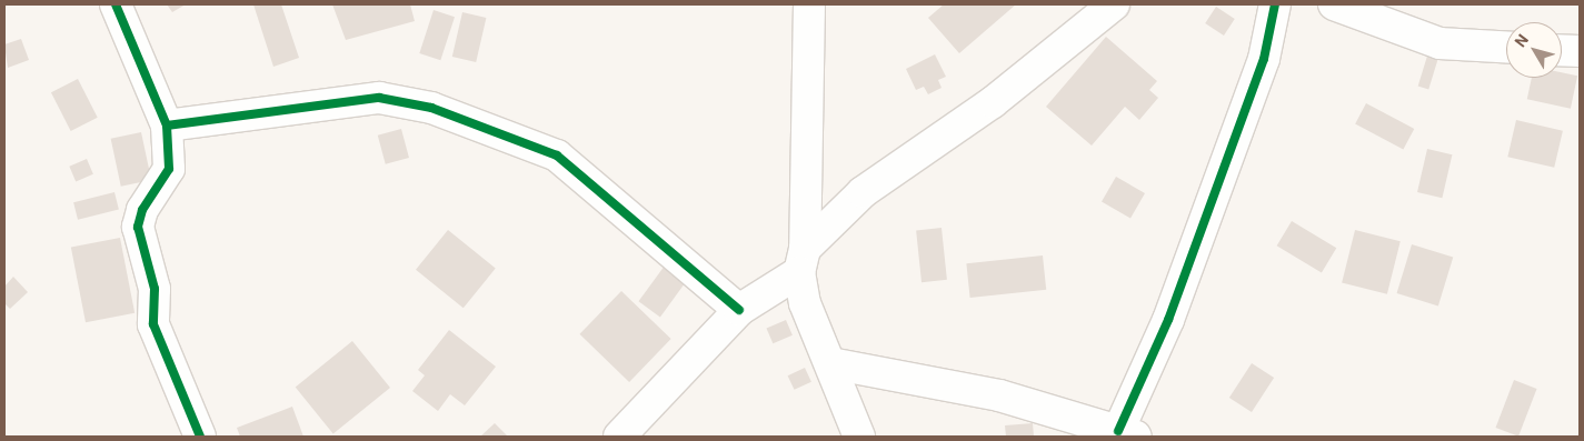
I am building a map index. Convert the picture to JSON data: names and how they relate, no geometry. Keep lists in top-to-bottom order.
{
  "north": "top left"
}
